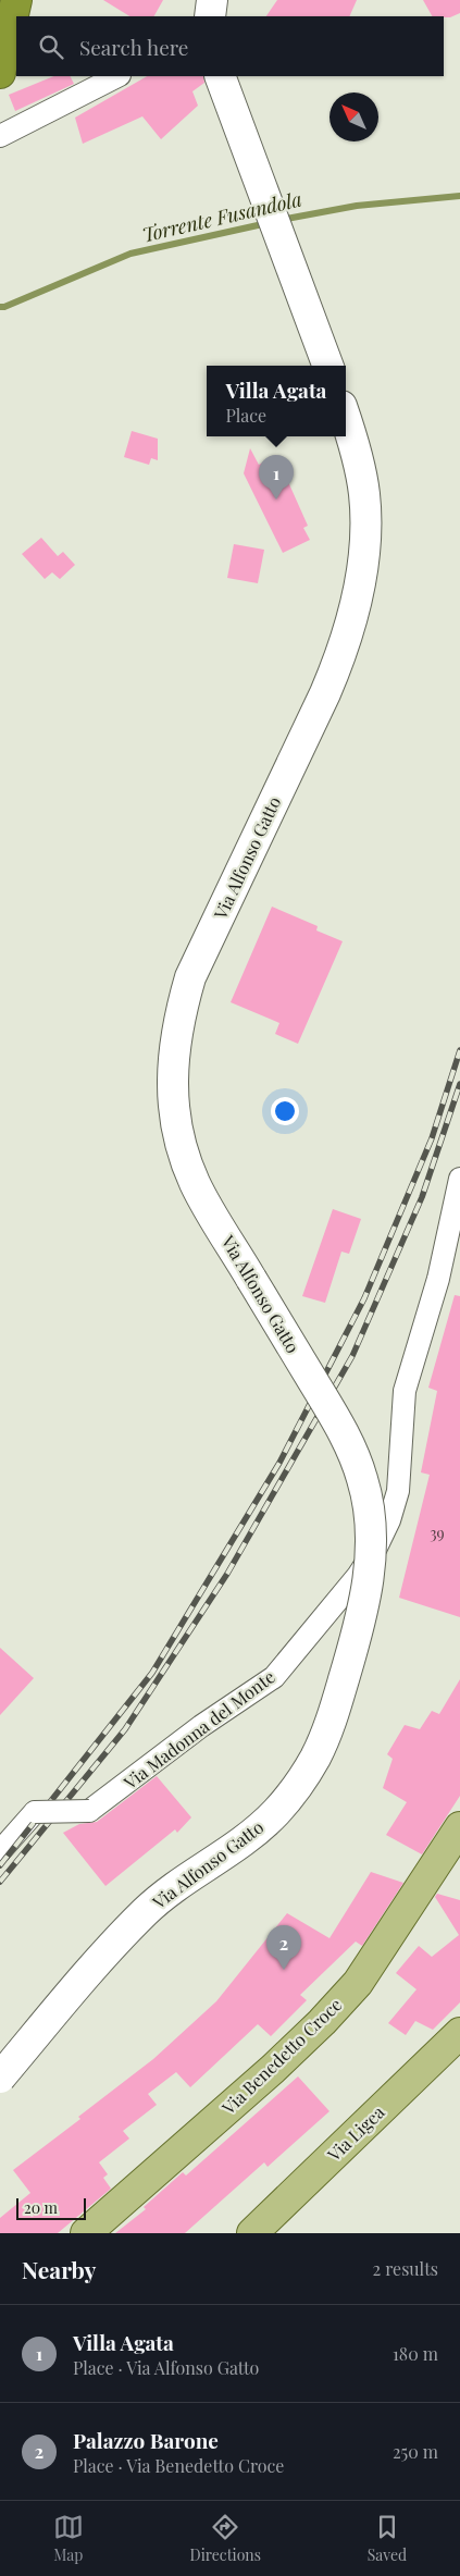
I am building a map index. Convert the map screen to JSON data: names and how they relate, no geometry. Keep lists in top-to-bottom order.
{
  "streets": {
    "main road": ["Via Alfonso Gatto", "Via Benedetto Croce", "Via Ligea"],
    "street": ["Via Madonna del Monte"]
  },
  "water": ["Torrente Fusandola"],
  "house_numbers": ["39"],
  "scale_bar": "20 m",
  "north": "top left",
  "page": {
    "search": "Search here",
    "popup": ["Villa Agata", "Place"],
    "pins": ["1", "2"],
    "scale": "20 m",
    "heading": ["Nearby", "2 results"],
    "list": [
      {
        "mark": "1",
        "name": "Villa Agata",
        "note": "Place · Via Alfonso Gatto",
        "value": "180 m"
      },
      {
        "mark": "2",
        "name": "Palazzo Barone",
        "note": "Place · Via Benedetto Croce",
        "value": "250 m"
      }
    ],
    "nav": ["Map", "Directions", "Saved"]
  }
}
